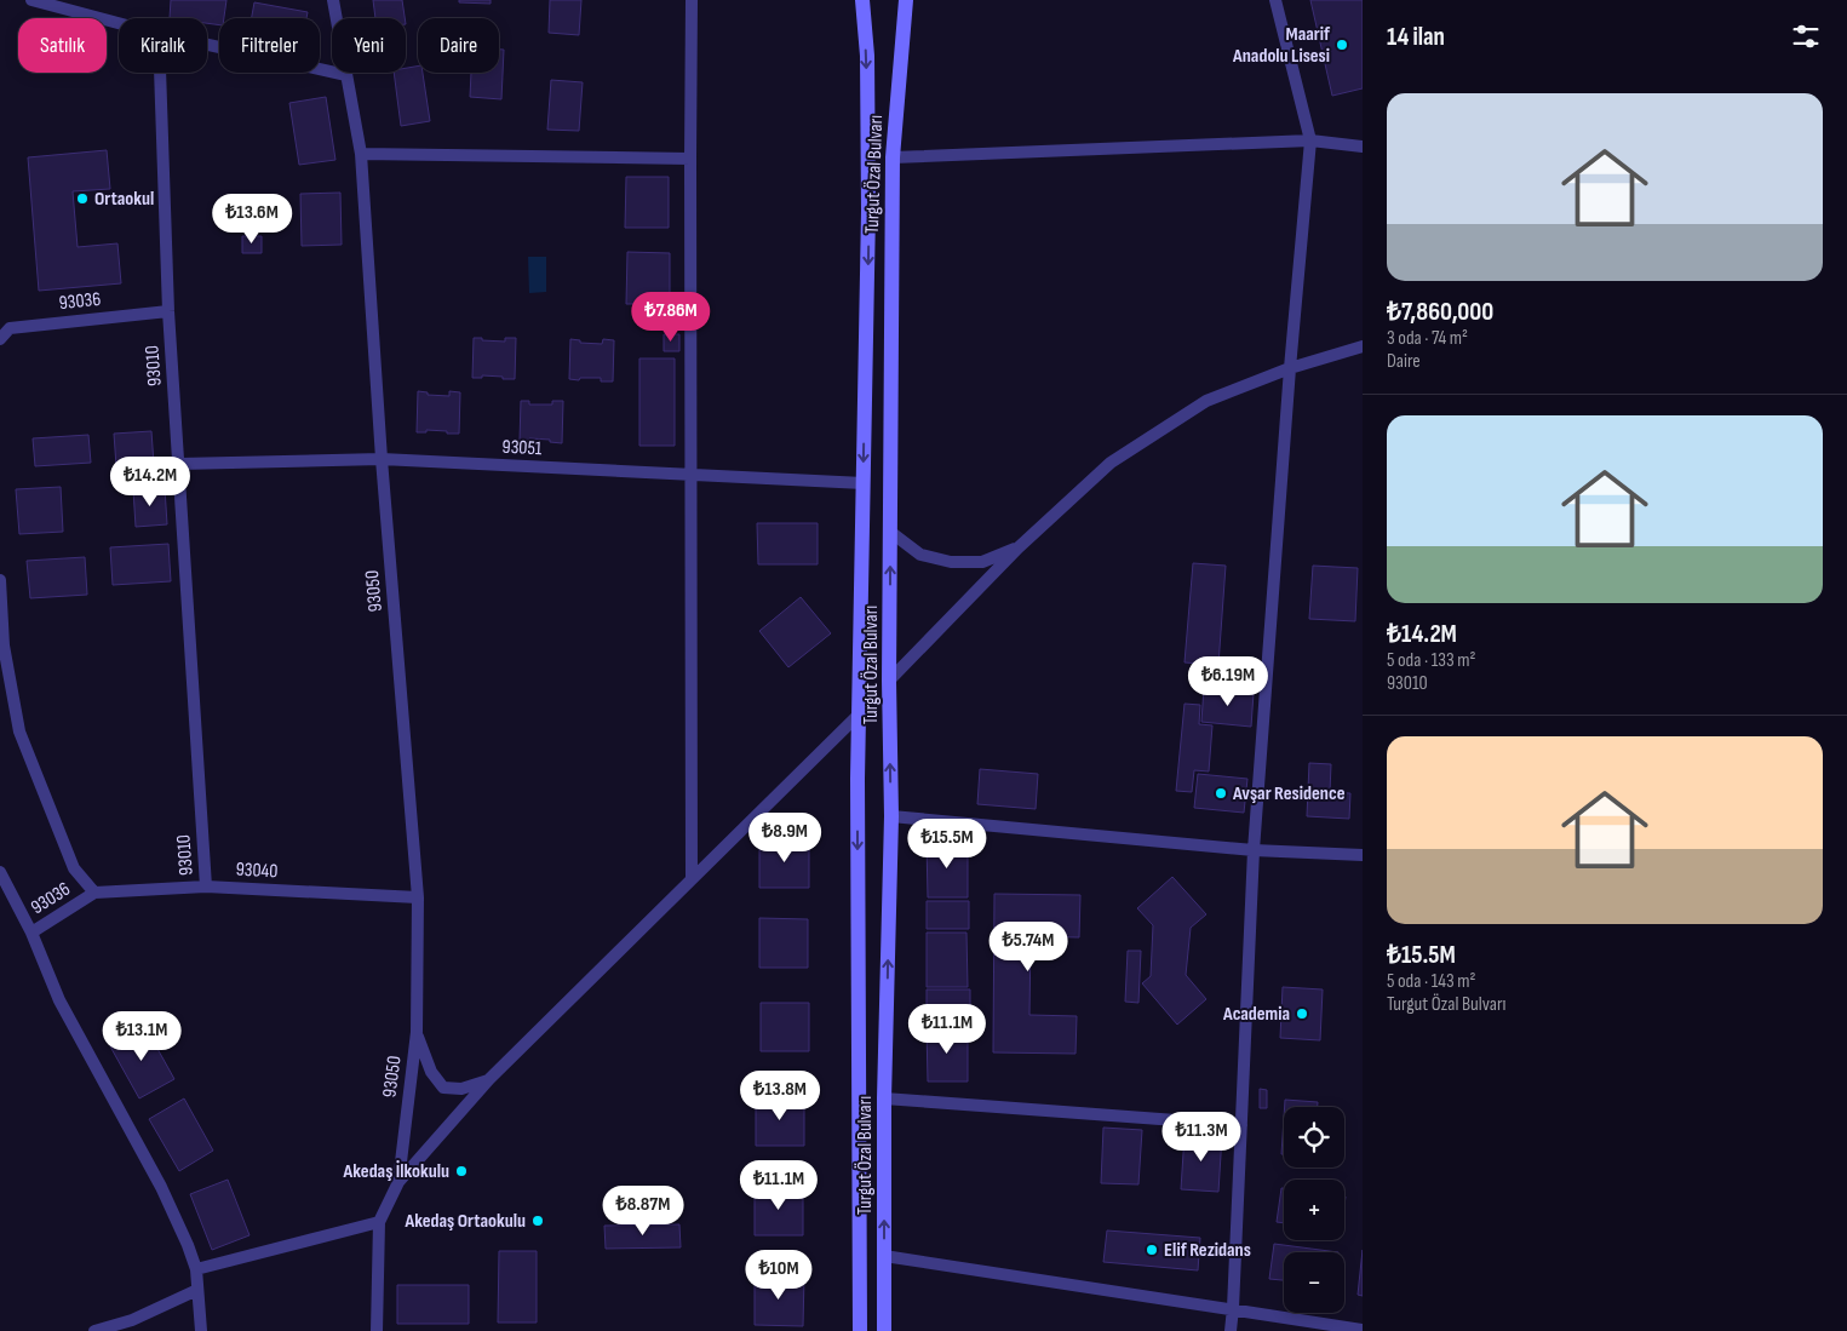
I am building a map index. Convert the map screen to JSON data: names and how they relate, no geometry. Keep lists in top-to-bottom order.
{
  "streets": {
    "main road": ["Turgut Özal Bulvarı"],
    "street": [
      "93036",
      "93010",
      "93051",
      "93050",
      "93040"
    ]
  },
  "crossings": [
    ["Turgut Özal Bulvarı", "93051"],
    ["93036", "93010"],
    ["93036", "93040"],
    ["93010", "93051"],
    ["93010", "93040"],
    ["93051", "93050"],
    ["93050", "93040"]
  ],
  "places": [
    "Maarif Anadolu Lisesi",
    "Ortaokul",
    "Avşar Residence",
    "Academia",
    "Akedaş İlkokulu",
    "Akedaş Ortaokulu",
    "Elif Rezidans"
  ],
  "page": {
    "heading": "14 ilan",
    "chip": [
      "Satılık",
      "Kiralık",
      "Filtreler",
      "Yeni",
      "Daire"
    ],
    "list": [
      {
        "name": "₺7,860,000",
        "note": "3 oda · 74 m² · Daire"
      },
      {
        "name": "₺14.2M",
        "note": "5 oda · 133 m² · 93010"
      },
      {
        "name": "₺15.5M",
        "note": "5 oda · 143 m² · Turgut Özal Bulvarı"
      }
    ],
    "price": [
      "₺13.6M",
      "₺7.86M",
      "₺14.2M",
      "₺6.19M",
      "₺8.9M",
      "₺15.5M",
      "₺5.74M",
      "₺11.1M",
      "₺13.1M",
      "₺13.8M",
      "₺11.3M",
      "₺11.1M",
      "₺8.87M",
      "₺10M"
    ],
    "map_buttons": ["+", "−"]
  }
}
